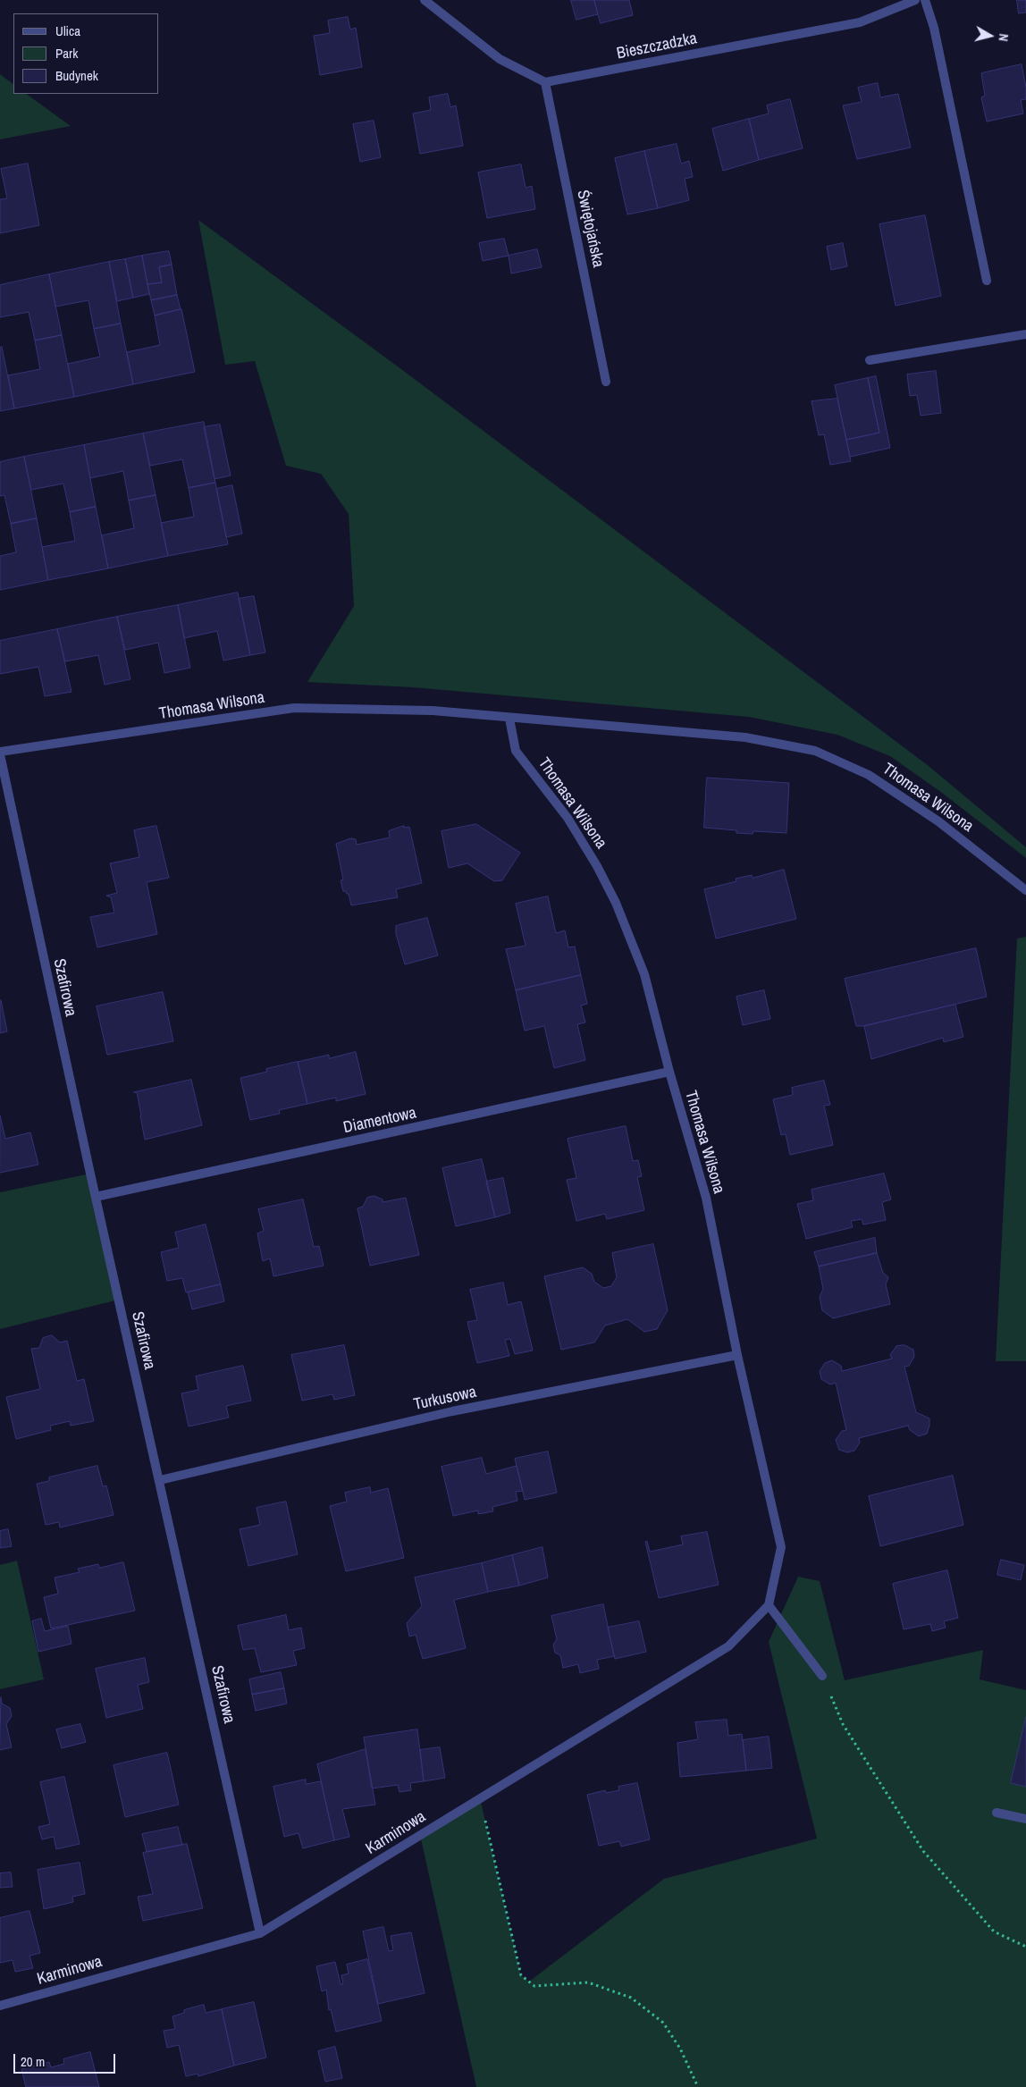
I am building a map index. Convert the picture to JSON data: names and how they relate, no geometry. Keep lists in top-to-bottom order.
{
  "streets": {
    "street": [
      "Bieszczadzka",
      "Świętojańska",
      "Thomasa Wilsona",
      "Szafirowa",
      "Diamentowa",
      "Turkusowa",
      "Karminowa"
    ]
  },
  "crossings": [
    ["Bieszczadzka", "Świętojańska"],
    ["Thomasa Wilsona", "Szafirowa"],
    ["Thomasa Wilsona", "Diamentowa"],
    ["Thomasa Wilsona", "Turkusowa"],
    ["Thomasa Wilsona", "Karminowa"],
    ["Szafirowa", "Diamentowa"],
    ["Szafirowa", "Turkusowa"],
    ["Szafirowa", "Karminowa"]
  ],
  "legend": ["Ulica", "Park", "Budynek"],
  "scale_bar": "20 m",
  "north": "right"
}
